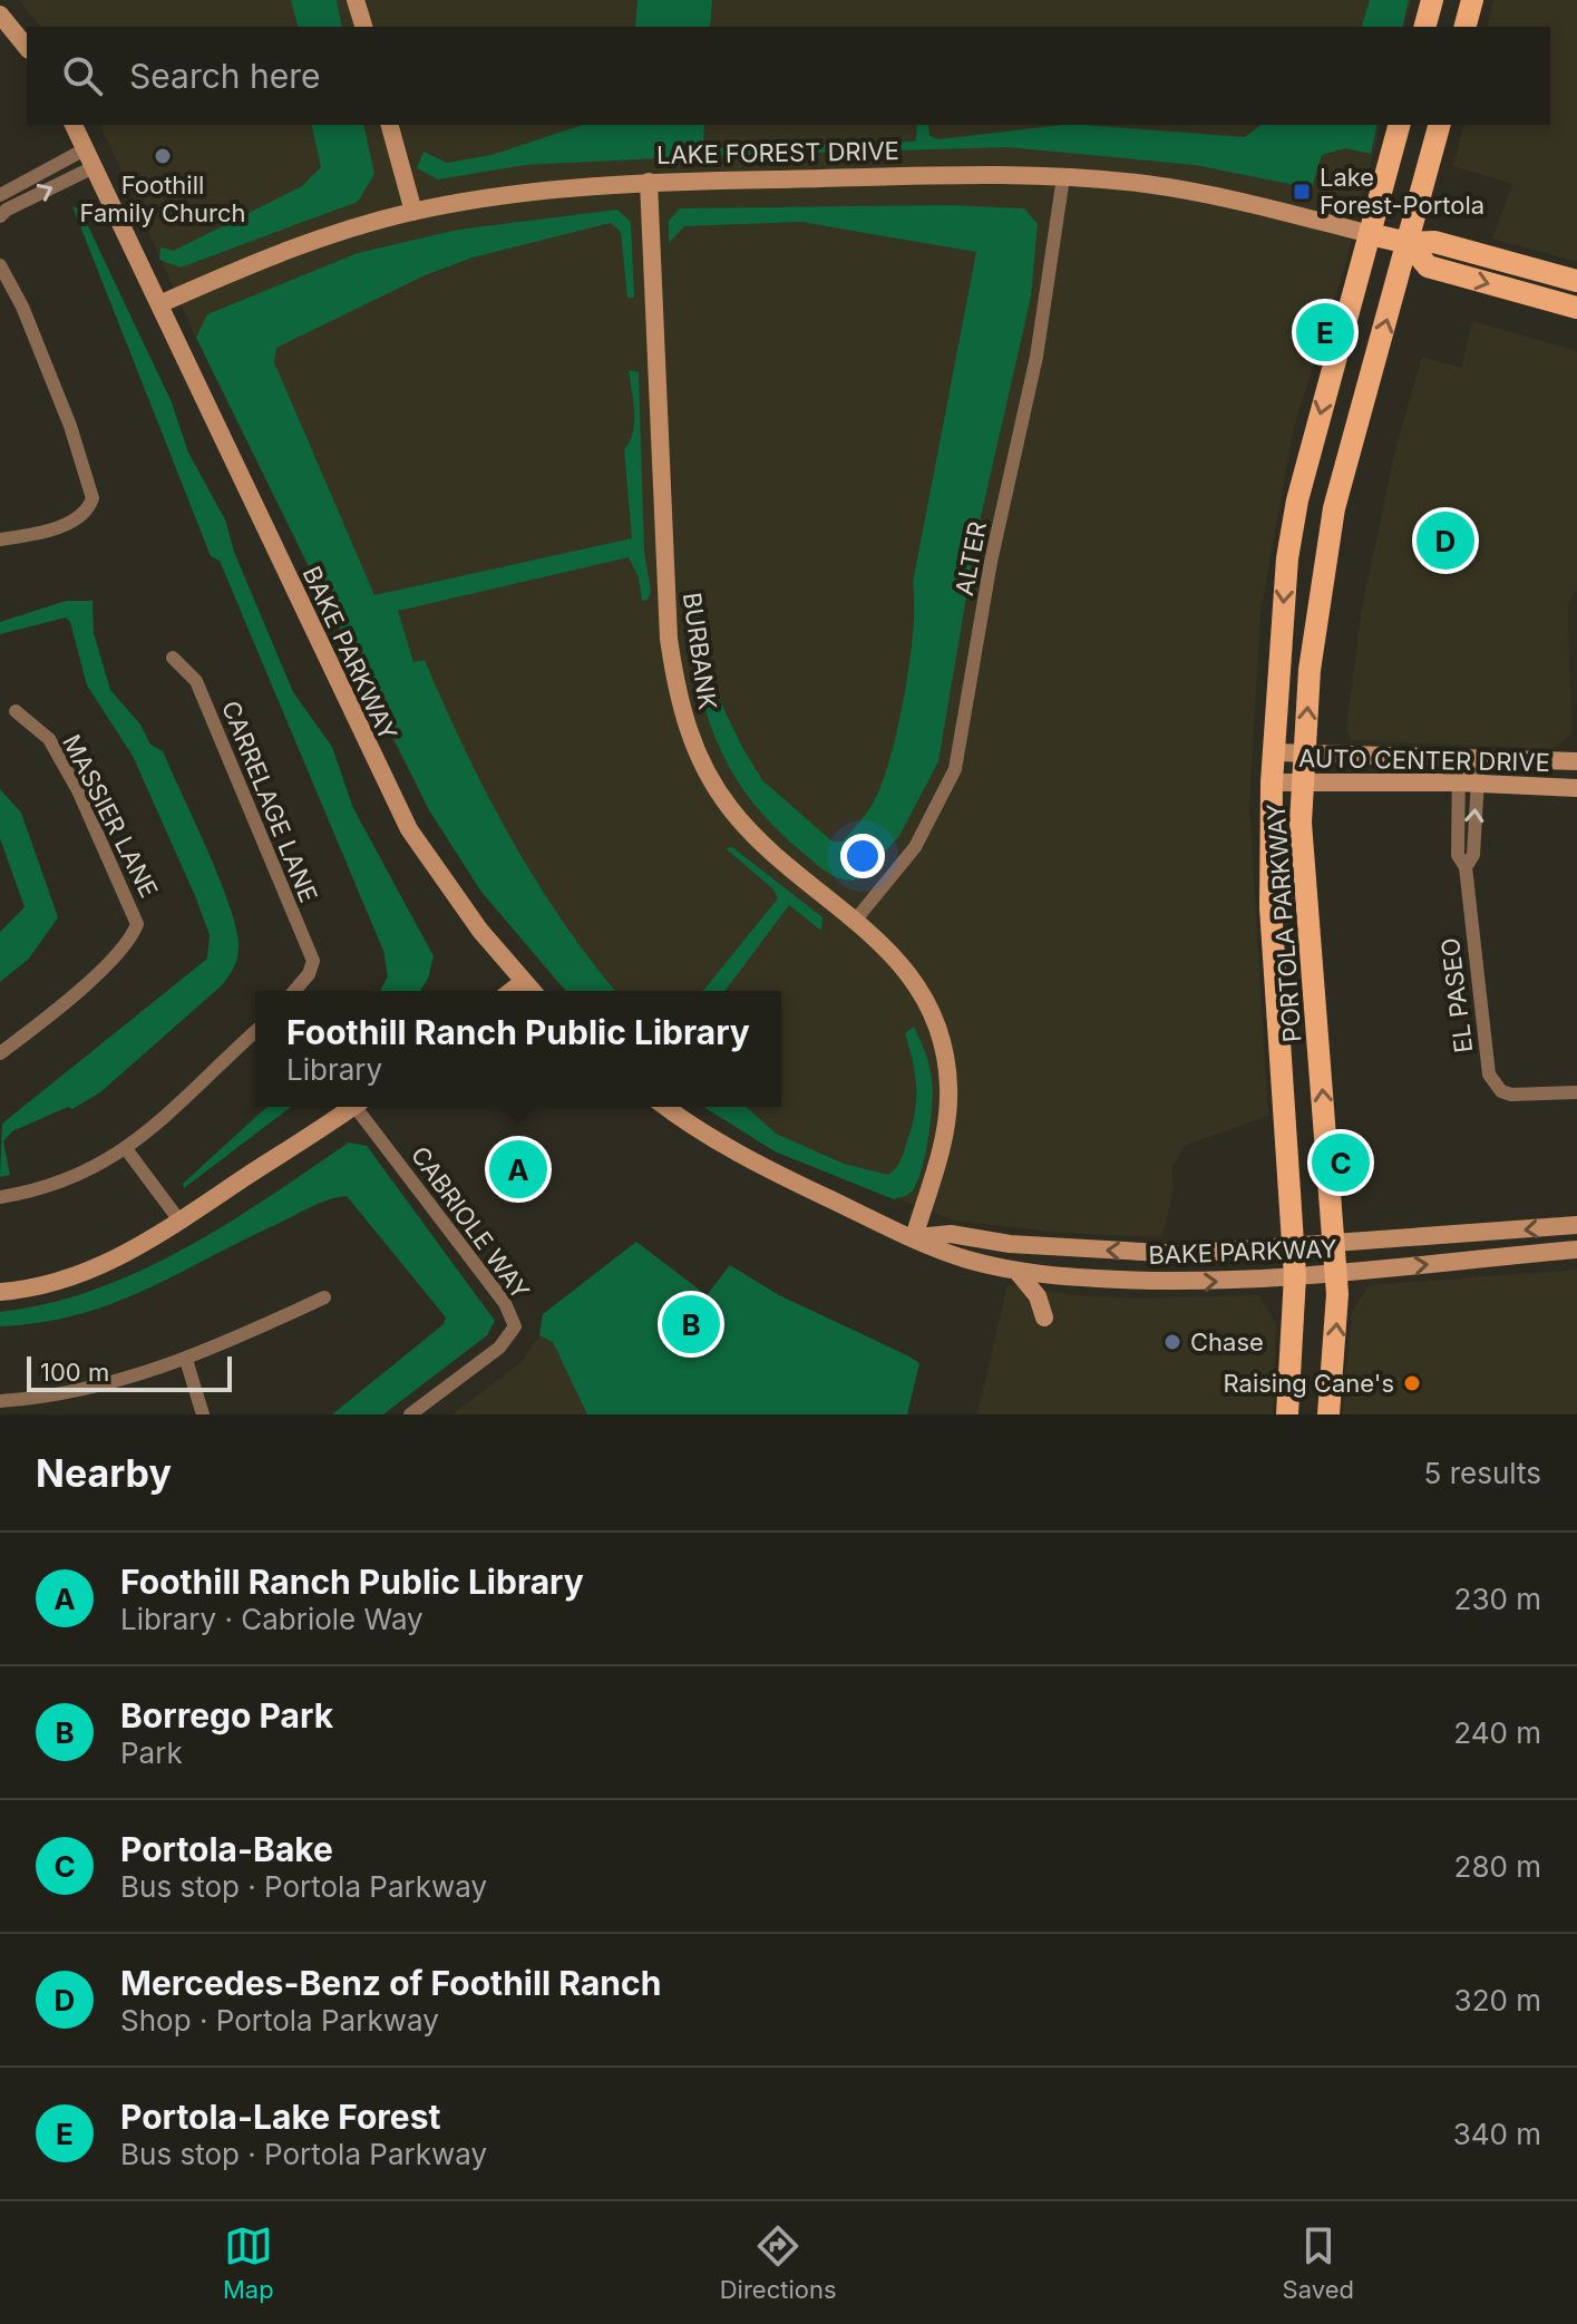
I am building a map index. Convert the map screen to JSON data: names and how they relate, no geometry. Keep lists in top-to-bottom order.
{
  "streets": {
    "main road": [
      "LAKE FOREST DRIVE",
      "BURBANK",
      "BAKE PARKWAY",
      "AUTO CENTER DRIVE",
      "PORTOLA PARKWAY"
    ],
    "street": [
      "ALTER",
      "CARRELAGE LANE",
      "MASSIER LANE",
      "EL PASEO",
      "CABRIOLE WAY"
    ]
  },
  "crossings": [
    ["LAKE FOREST DRIVE", "ALTER"],
    ["LAKE FOREST DRIVE", "BURBANK"],
    ["LAKE FOREST DRIVE", "BAKE PARKWAY"],
    ["LAKE FOREST DRIVE", "PORTOLA PARKWAY"],
    ["ALTER", "BURBANK"],
    ["BURBANK", "BAKE PARKWAY"],
    ["BAKE PARKWAY", "PORTOLA PARKWAY"],
    ["AUTO CENTER DRIVE", "PORTOLA PARKWAY"],
    ["AUTO CENTER DRIVE", "EL PASEO"]
  ],
  "places": {
    "other": ["Foothill Family Church", "Chase", "Raising Cane's"],
    "transit": ["Lake Forest-Portola"]
  },
  "scale_bar": "100 m",
  "page": {
    "search": "Search here",
    "pins": [
      "E",
      "D",
      "C",
      "A",
      "B"
    ],
    "popup": ["Foothill Ranch Public Library", "Library"],
    "scale": "100 m",
    "heading": ["Nearby", "5 results"],
    "list": [
      {
        "mark": "A",
        "name": "Foothill Ranch Public Library",
        "note": "Library · Cabriole Way",
        "value": "230 m"
      },
      {
        "mark": "B",
        "name": "Borrego Park",
        "note": "Park",
        "value": "240 m"
      },
      {
        "mark": "C",
        "name": "Portola-Bake",
        "note": "Bus stop · Portola Parkway",
        "value": "280 m"
      },
      {
        "mark": "D",
        "name": "Mercedes-Benz of Foothill Ranch",
        "note": "Shop · Portola Parkway",
        "value": "320 m"
      },
      {
        "mark": "E",
        "name": "Portola-Lake Forest",
        "note": "Bus stop · Portola Parkway",
        "value": "340 m"
      }
    ],
    "nav": ["Map", "Directions", "Saved"]
  }
}
